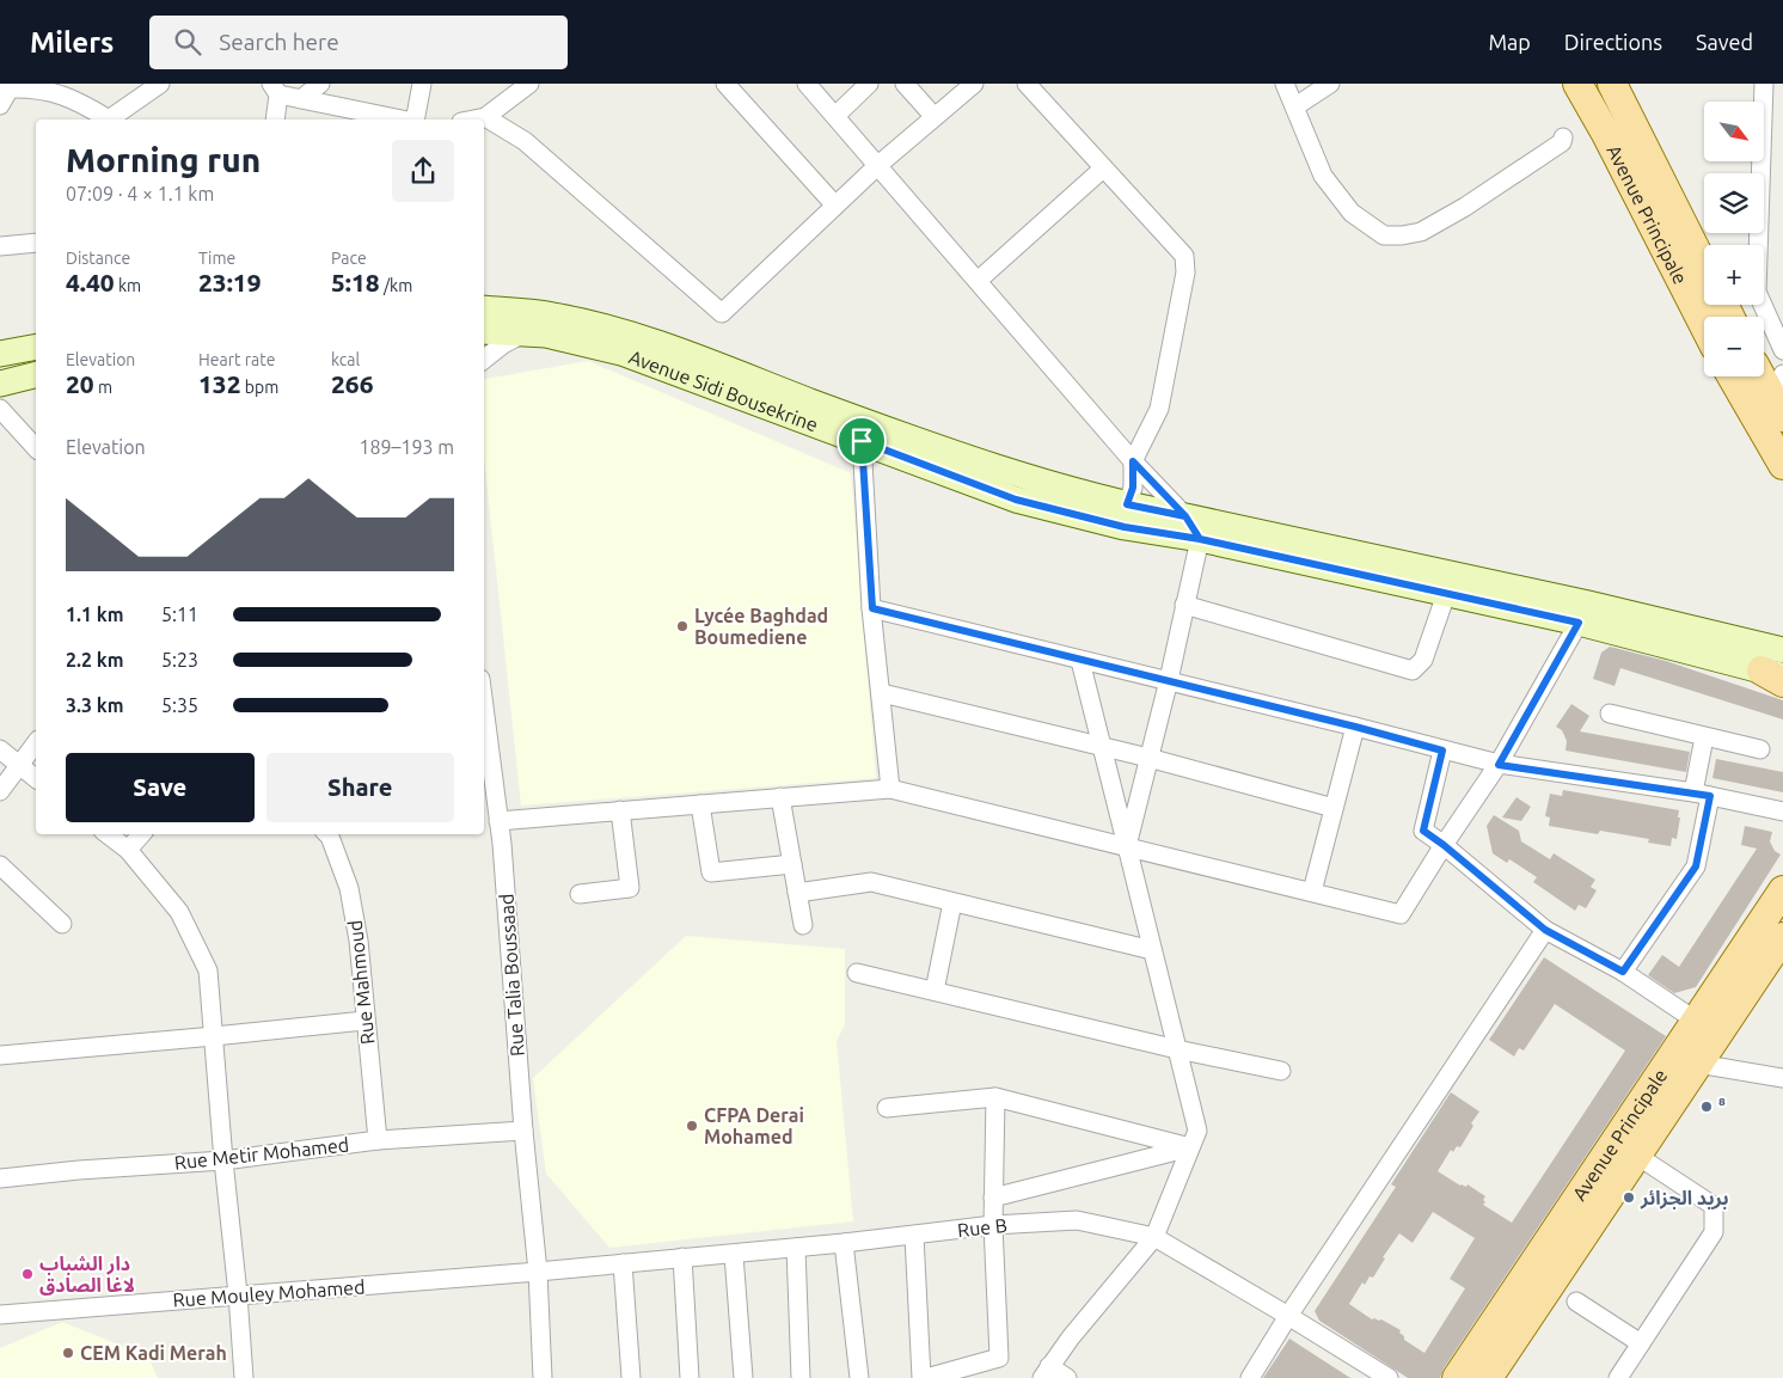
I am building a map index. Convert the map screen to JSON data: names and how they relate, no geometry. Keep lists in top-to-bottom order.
{
  "streets": {
    "main road": ["Avenue Principale", "Avenue Sidi Bousekrine"],
    "street": [
      "Rue Talia Boussaad",
      "Rue Mahmoud",
      "Rue Metir Mohamed",
      "Rue B",
      "Rue Mouley Mohamed"
    ]
  },
  "crossings": [
    ["Rue Talia Boussaad", "Rue Metir Mohamed"],
    ["Rue Talia Boussaad", "Rue B"],
    ["Rue Talia Boussaad", "Rue Mouley Mohamed"],
    ["Rue Mahmoud", "Rue Metir Mohamed"],
    ["Rue B", "Rue Mouley Mohamed"]
  ],
  "places": [
    "Lycée Baghdad Boumediene",
    "⁸",
    "CFPA Derai Mohamed",
    "بريد الجزائر",
    "دار الشباب لاغا الصادق",
    "CEM Kadi Merah"
  ],
  "north": "bottom right",
  "page": {
    "header": "Milers",
    "search": "Search here",
    "nav": ["Map", "Directions", "Saved"],
    "map_buttons": ["+", "−"],
    "heading": ["Morning run", "07:09 · 4 × 1.1 km"],
    "stats": [
      ["Distance", "4.40 km"],
      ["Time", "23:19"],
      ["Pace", "5:18 /km"],
      ["Elevation", "20 m"],
      ["Heart rate", "132 bpm"],
      ["kcal", "266"]
    ],
    "chart": ["Elevation", "189–193 m"],
    "list": [
      {
        "name": "1.1 km",
        "note": "5:11"
      },
      {
        "name": "2.2 km",
        "note": "5:23"
      },
      {
        "name": "3.3 km",
        "note": "5:35"
      }
    ],
    "buttons": ["Save", "Share"]
  }
}
